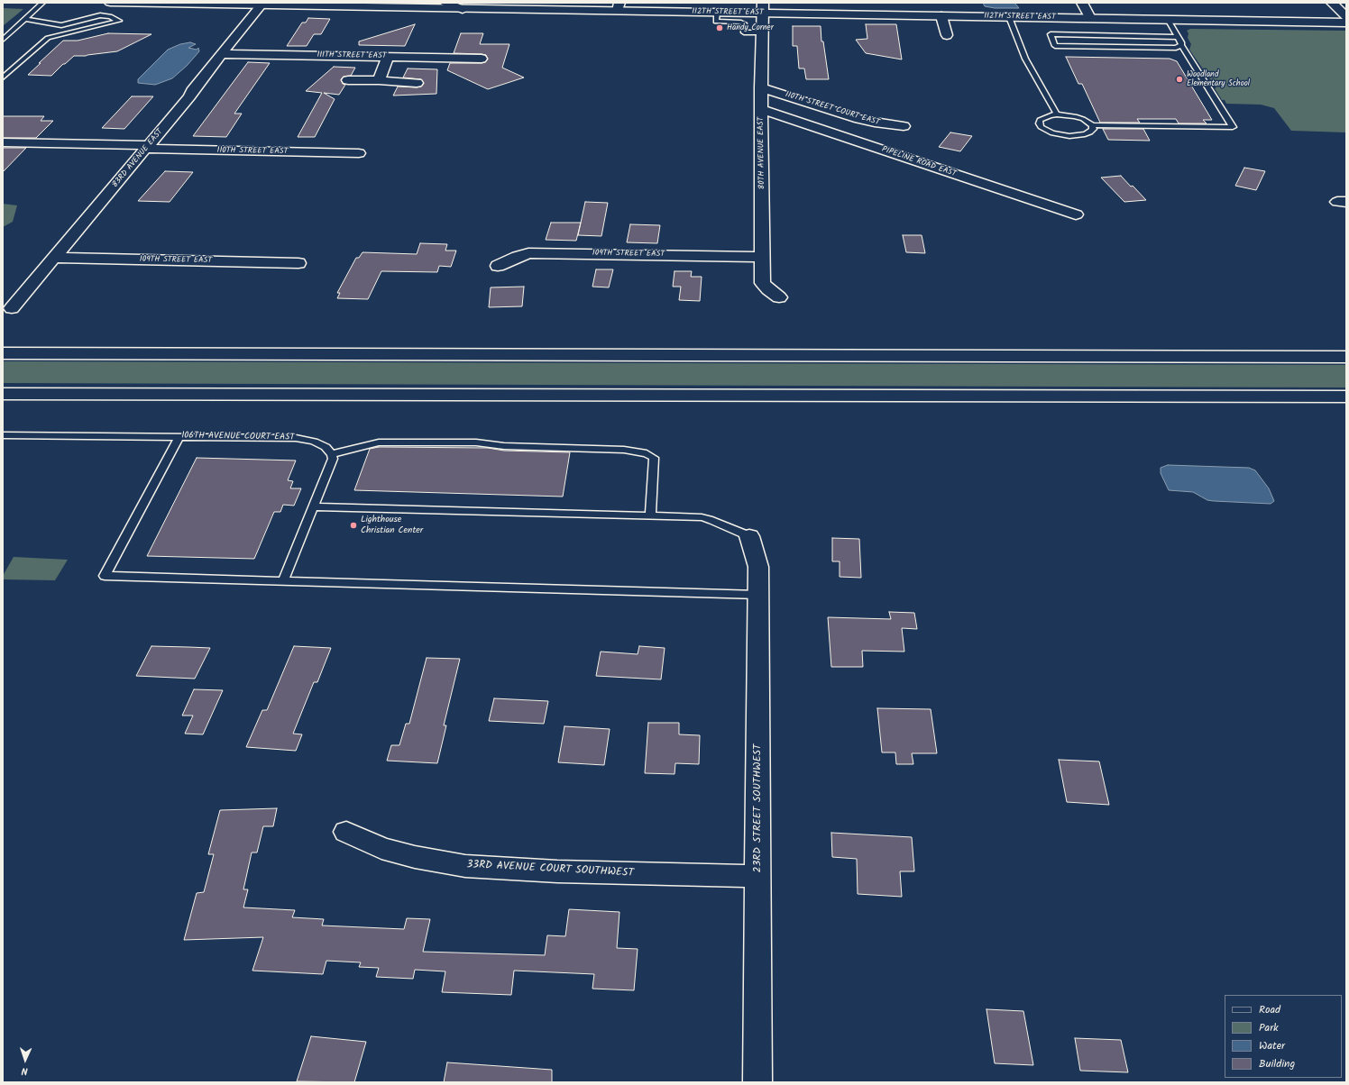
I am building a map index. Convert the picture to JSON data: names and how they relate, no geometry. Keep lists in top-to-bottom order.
{
  "streets": {
    "main road": [
      "112TH STREET EAST",
      "111TH STREET EAST",
      "110TH STREET COURT EAST",
      "110TH STREET EAST",
      "80TH AVENUE EAST",
      "83RD AVENUE EAST",
      "PIPELINE ROAD EAST",
      "109TH STREET EAST",
      "23RD STREET SOUTHWEST",
      "33RD AVENUE COURT SOUTHWEST"
    ],
    "lane": ["106TH AVENUE COURT EAST"]
  },
  "crossings": [
    ["112TH STREET EAST", "80TH AVENUE EAST"],
    ["112TH STREET EAST", "83RD AVENUE EAST"],
    ["111TH STREET EAST", "83RD AVENUE EAST"],
    ["110TH STREET COURT EAST", "80TH AVENUE EAST"],
    ["110TH STREET EAST", "83RD AVENUE EAST"],
    ["80TH AVENUE EAST", "PIPELINE ROAD EAST"],
    ["80TH AVENUE EAST", "109TH STREET EAST"],
    ["83RD AVENUE EAST", "109TH STREET EAST"],
    ["23RD STREET SOUTHWEST", "33RD AVENUE COURT SOUTHWEST"]
  ],
  "places": ["Handy Corner", "Woodland Elementary School", "Lighthouse Christian Center"],
  "legend": [
    "Road",
    "Park",
    "Water",
    "Building"
  ],
  "north": "bottom"
}
